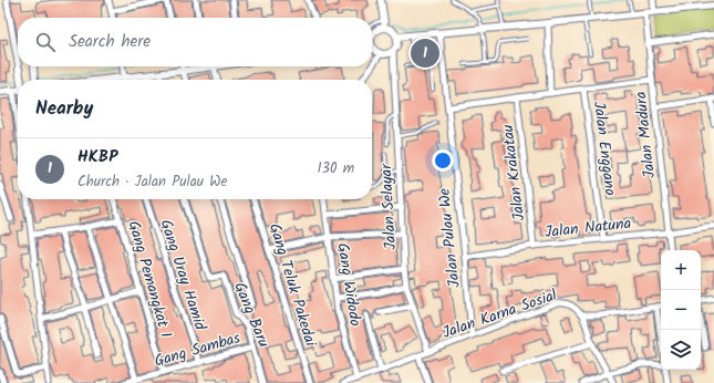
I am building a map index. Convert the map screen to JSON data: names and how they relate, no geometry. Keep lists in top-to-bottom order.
{
  "streets": {
    "street": [
      "Jalan Madura",
      "Jalan Enggano",
      "Jalan Krakatau",
      "Jalan Selayar",
      "Jalan Natuna",
      "Jalan Pulau We",
      "Gang Uray Hamid",
      "Gang Pemangkat 1",
      "Gang Teluk Pakedai",
      "Gang Widodo",
      "Jalan Karna Sosial",
      "Gang Baru",
      "Gang Sambas"
    ]
  },
  "crossings": [
    ["Jalan Madura", "Jalan Natuna"],
    ["Jalan Enggano", "Jalan Natuna"],
    ["Jalan Krakatau", "Jalan Natuna"],
    ["Jalan Selayar", "Jalan Karna Sosial"],
    ["Jalan Natuna", "Jalan Pulau We"],
    ["Jalan Pulau We", "Jalan Karna Sosial"],
    ["Gang Uray Hamid", "Gang Sambas"],
    ["Gang Pemangkat 1", "Gang Sambas"],
    ["Gang Widodo", "Jalan Karna Sosial"],
    ["Gang Baru", "Gang Sambas"]
  ],
  "page": {
    "search": "Search here",
    "pins": "1",
    "heading": "Nearby",
    "list": [
      {
        "mark": "1",
        "name": "HKBP",
        "note": "Church · Jalan Pulau We",
        "value": "130 m"
      }
    ],
    "map_buttons": ["+", "−"]
  }
}
